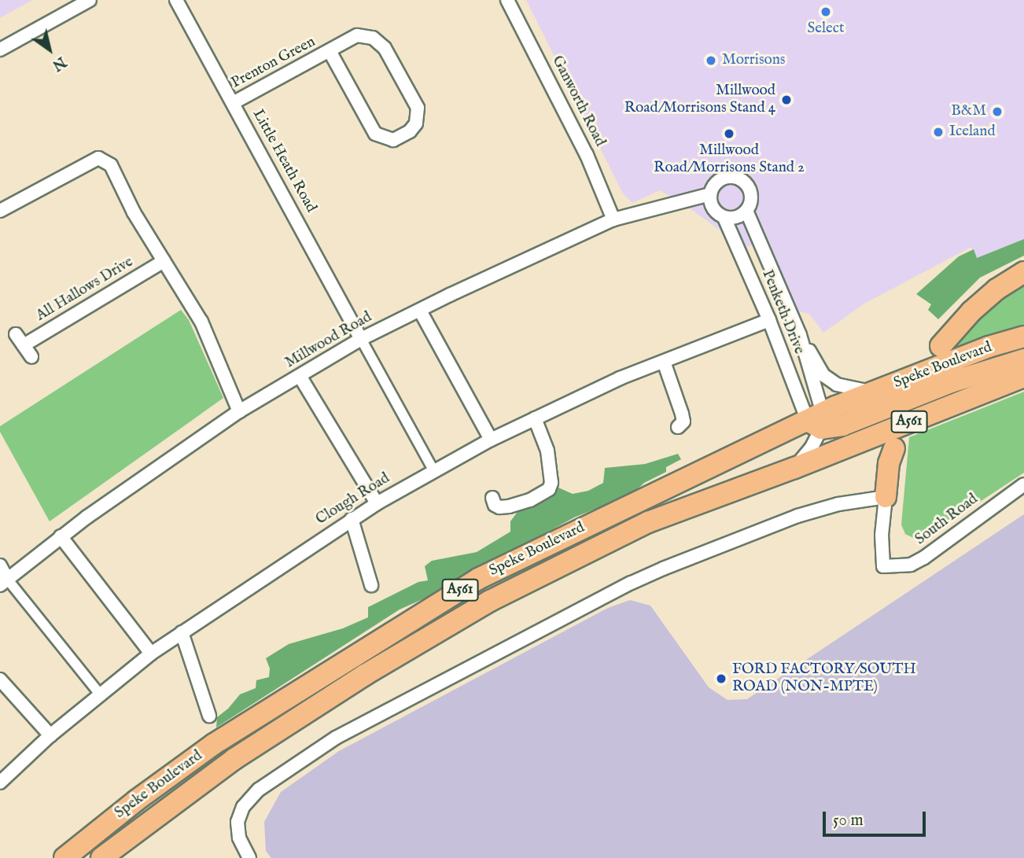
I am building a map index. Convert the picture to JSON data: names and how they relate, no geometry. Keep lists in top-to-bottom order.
{
  "streets": {
    "highway": ["Speke Boulevard", "A561"],
    "street": [
      "Prenton Green",
      "Ganworth Road",
      "Little Heath Road",
      "All Hallows Drive",
      "Penketh Drive",
      "Millwood Road",
      "Clough Road",
      "South Road"
    ]
  },
  "crossings": [
    ["Prenton Green", "Little Heath Road"],
    ["Ganworth Road", "Millwood Road"],
    ["Little Heath Road", "Millwood Road"],
    ["Penketh Drive", "Millwood Road"],
    ["Penketh Drive", "Speke Boulevard"],
    ["Penketh Drive", "A561"],
    ["Penketh Drive", "Clough Road"],
    ["Speke Boulevard", "A561"]
  ],
  "places": [
    "Select",
    "Morrisons",
    "Millwood Road/Morrisons Stand 4",
    "B&M",
    "Iceland",
    "Millwood Road/Morrisons Stand 2",
    "FORD FACTORY/SOUTH ROAD (NON-MPTE)"
  ],
  "scale_bar": "50 m",
  "north": "bottom right"
}
